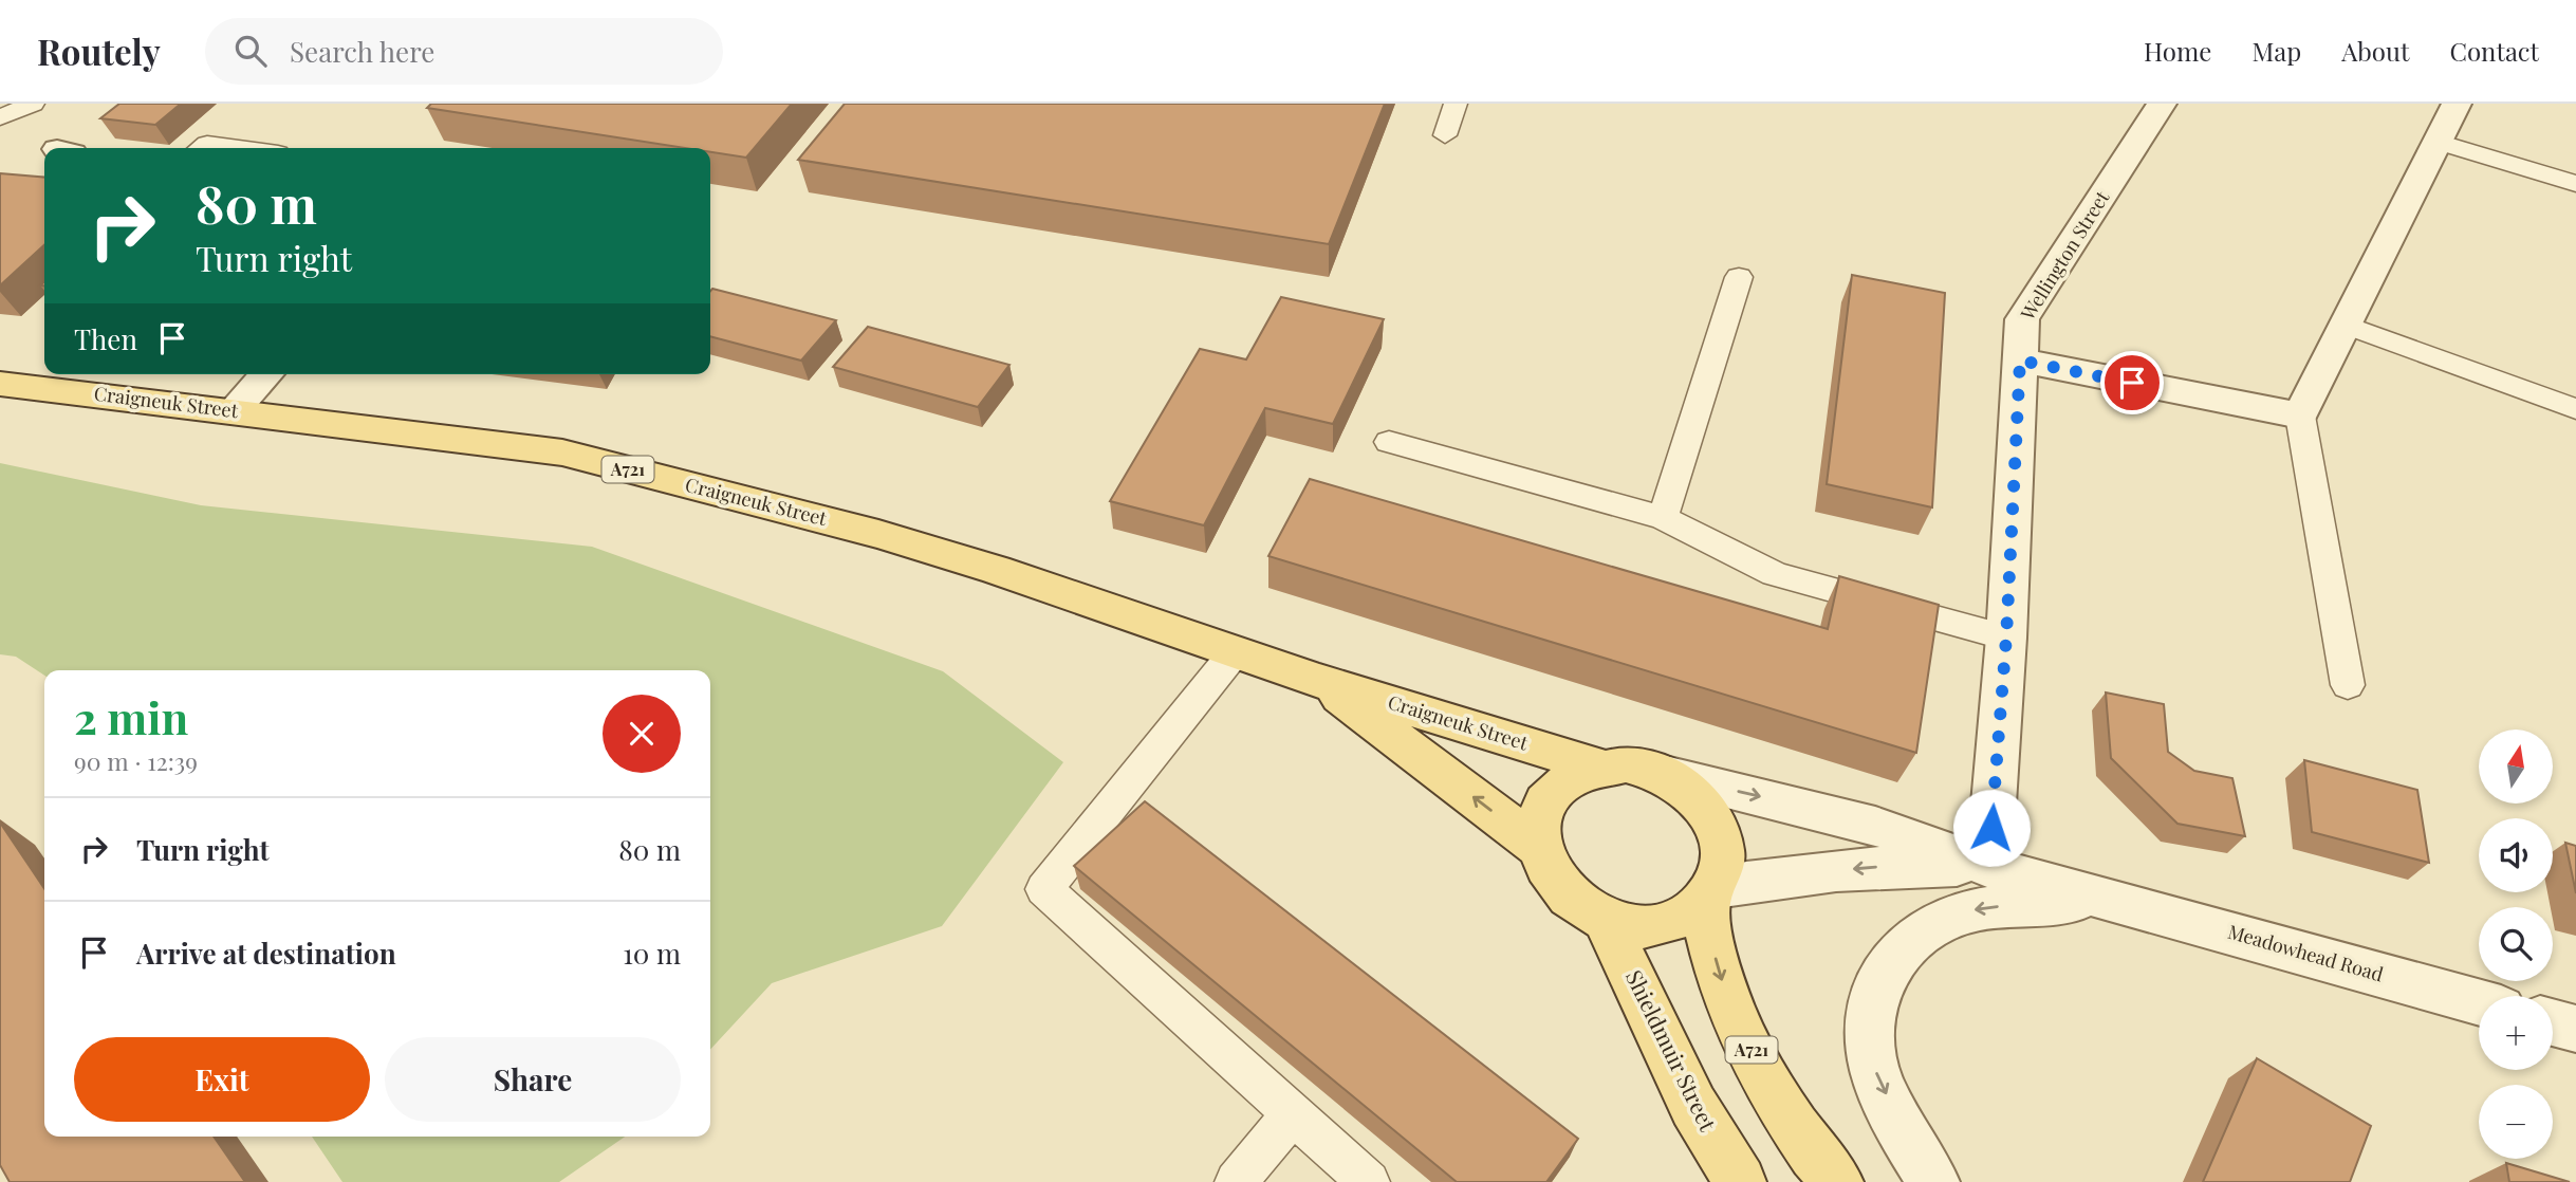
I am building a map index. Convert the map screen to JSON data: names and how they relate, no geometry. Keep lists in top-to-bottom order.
{
  "streets": {
    "main road": ["Craigneuk Street", "A721", "Shieldmuir Street"],
    "street": ["Wellington Street", "Meadowhead Road"]
  },
  "crossings": [
    ["Wellington Street", "Meadowhead Road"],
    ["Craigneuk Street", "A721"],
    ["Craigneuk Street", "Meadowhead Road"],
    ["Craigneuk Street", "Shieldmuir Street"],
    ["A721", "Meadowhead Road"],
    ["A721", "Shieldmuir Street"],
    ["Meadowhead Road", "Shieldmuir Street"]
  ],
  "north": "top",
  "page": {
    "header": "Routely",
    "search": "Search here",
    "nav": [
      "Home",
      "Map",
      "About",
      "Contact"
    ],
    "turn": ["80 m", "Turn right"],
    "then": "Then",
    "heading": ["2 min", "90 m · 12:39"],
    "map_buttons": ["+", "−"],
    "list": [
      {
        "name": "Turn right",
        "value": "80 m"
      },
      {
        "name": "Arrive at destination",
        "value": "10 m"
      }
    ],
    "buttons": ["Exit", "Share"]
  }
}
